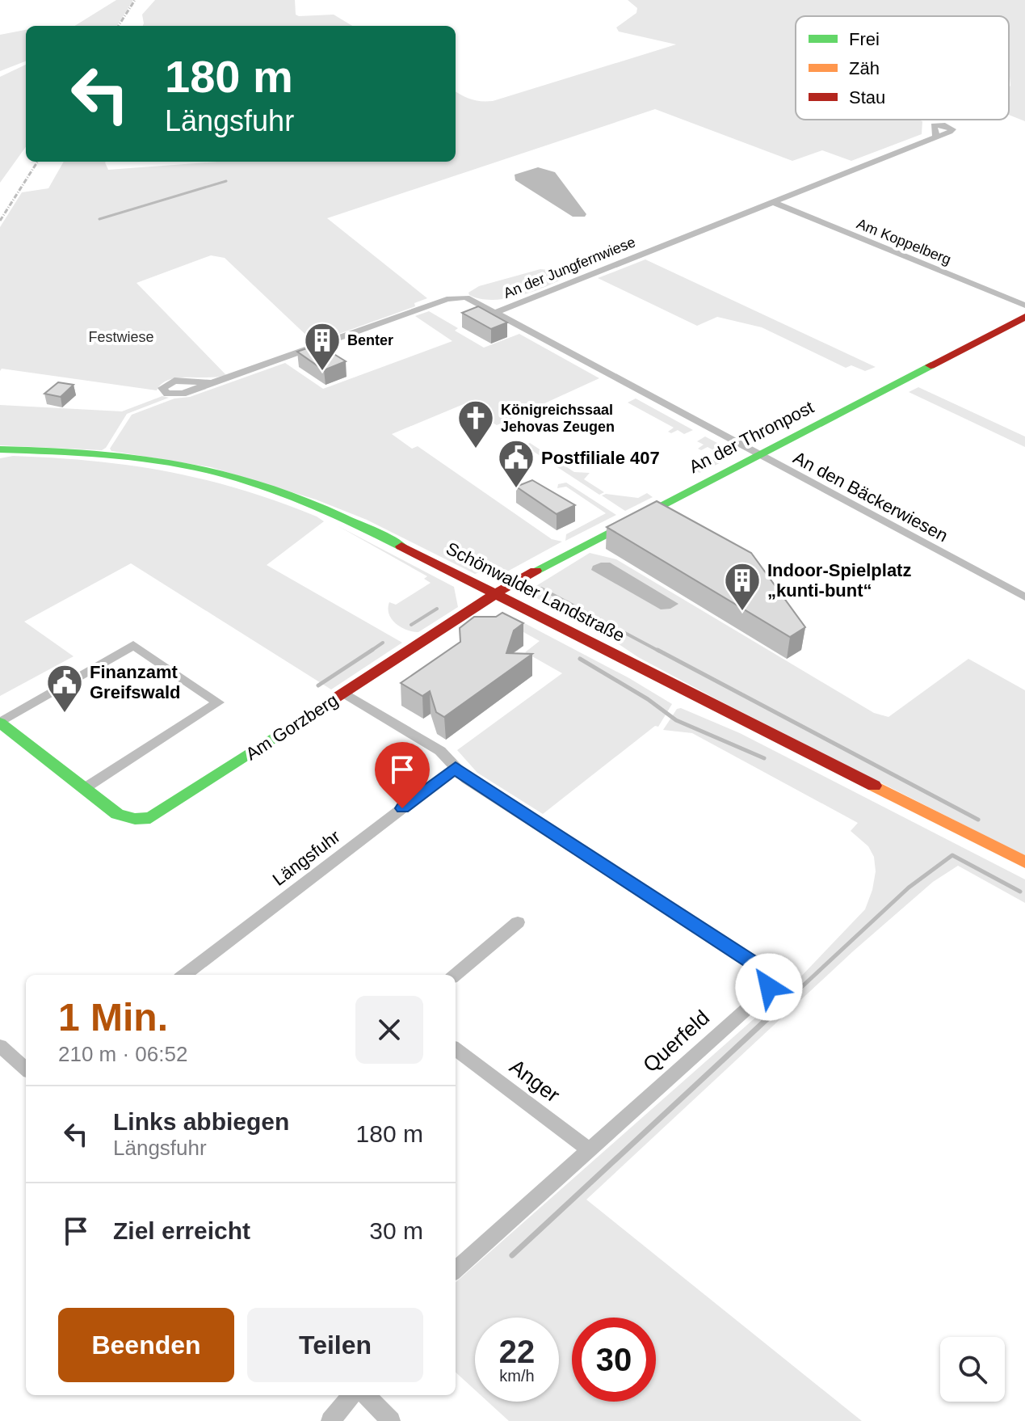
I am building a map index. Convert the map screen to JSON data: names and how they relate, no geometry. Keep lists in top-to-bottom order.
{
  "streets": {
    "street": [
      "Am Koppelberg",
      "An der Jungfernwiese",
      "An der Thronpost",
      "An den Bäckerwiesen",
      "Schönwalder Landstraße",
      "Am Gorzberg",
      "Längsfuhr",
      "Querfeld",
      "Anger"
    ]
  },
  "crossings": [
    ["Am Koppelberg", "An der Jungfernwiese"],
    ["An der Jungfernwiese", "An den Bäckerwiesen"],
    ["An der Thronpost", "An den Bäckerwiesen"],
    ["An der Thronpost", "Schönwalder Landstraße"],
    ["An der Thronpost", "Am Gorzberg"],
    ["Schönwalder Landstraße", "Am Gorzberg"],
    ["Am Gorzberg", "Querfeld"],
    ["Längsfuhr", "Querfeld"],
    ["Querfeld", "Anger"]
  ],
  "parks": ["Festwiese"],
  "places": {
    "building": ["Benter", "Indoor-Spielplatz „kunti-bunt“"],
    "church": ["Königreichssaal Jehovas Zeugen"],
    "public building": ["Postfiliale 407", "Finanzamt Greifswald"]
  },
  "legend": ["Frei", "Zäh", "Stau"],
  "page": {
    "turn": ["180 m", "Längsfuhr"],
    "heading": ["1 Min.", "210 m · 06:52"],
    "list": [
      {
        "name": "Links abbiegen",
        "note": "Längsfuhr",
        "value": "180 m"
      },
      {
        "name": "Ziel erreicht",
        "value": "30 m"
      }
    ],
    "buttons": ["Beenden", "Teilen"],
    "speed": "22 km/h",
    "limit": "30"
  }
}
